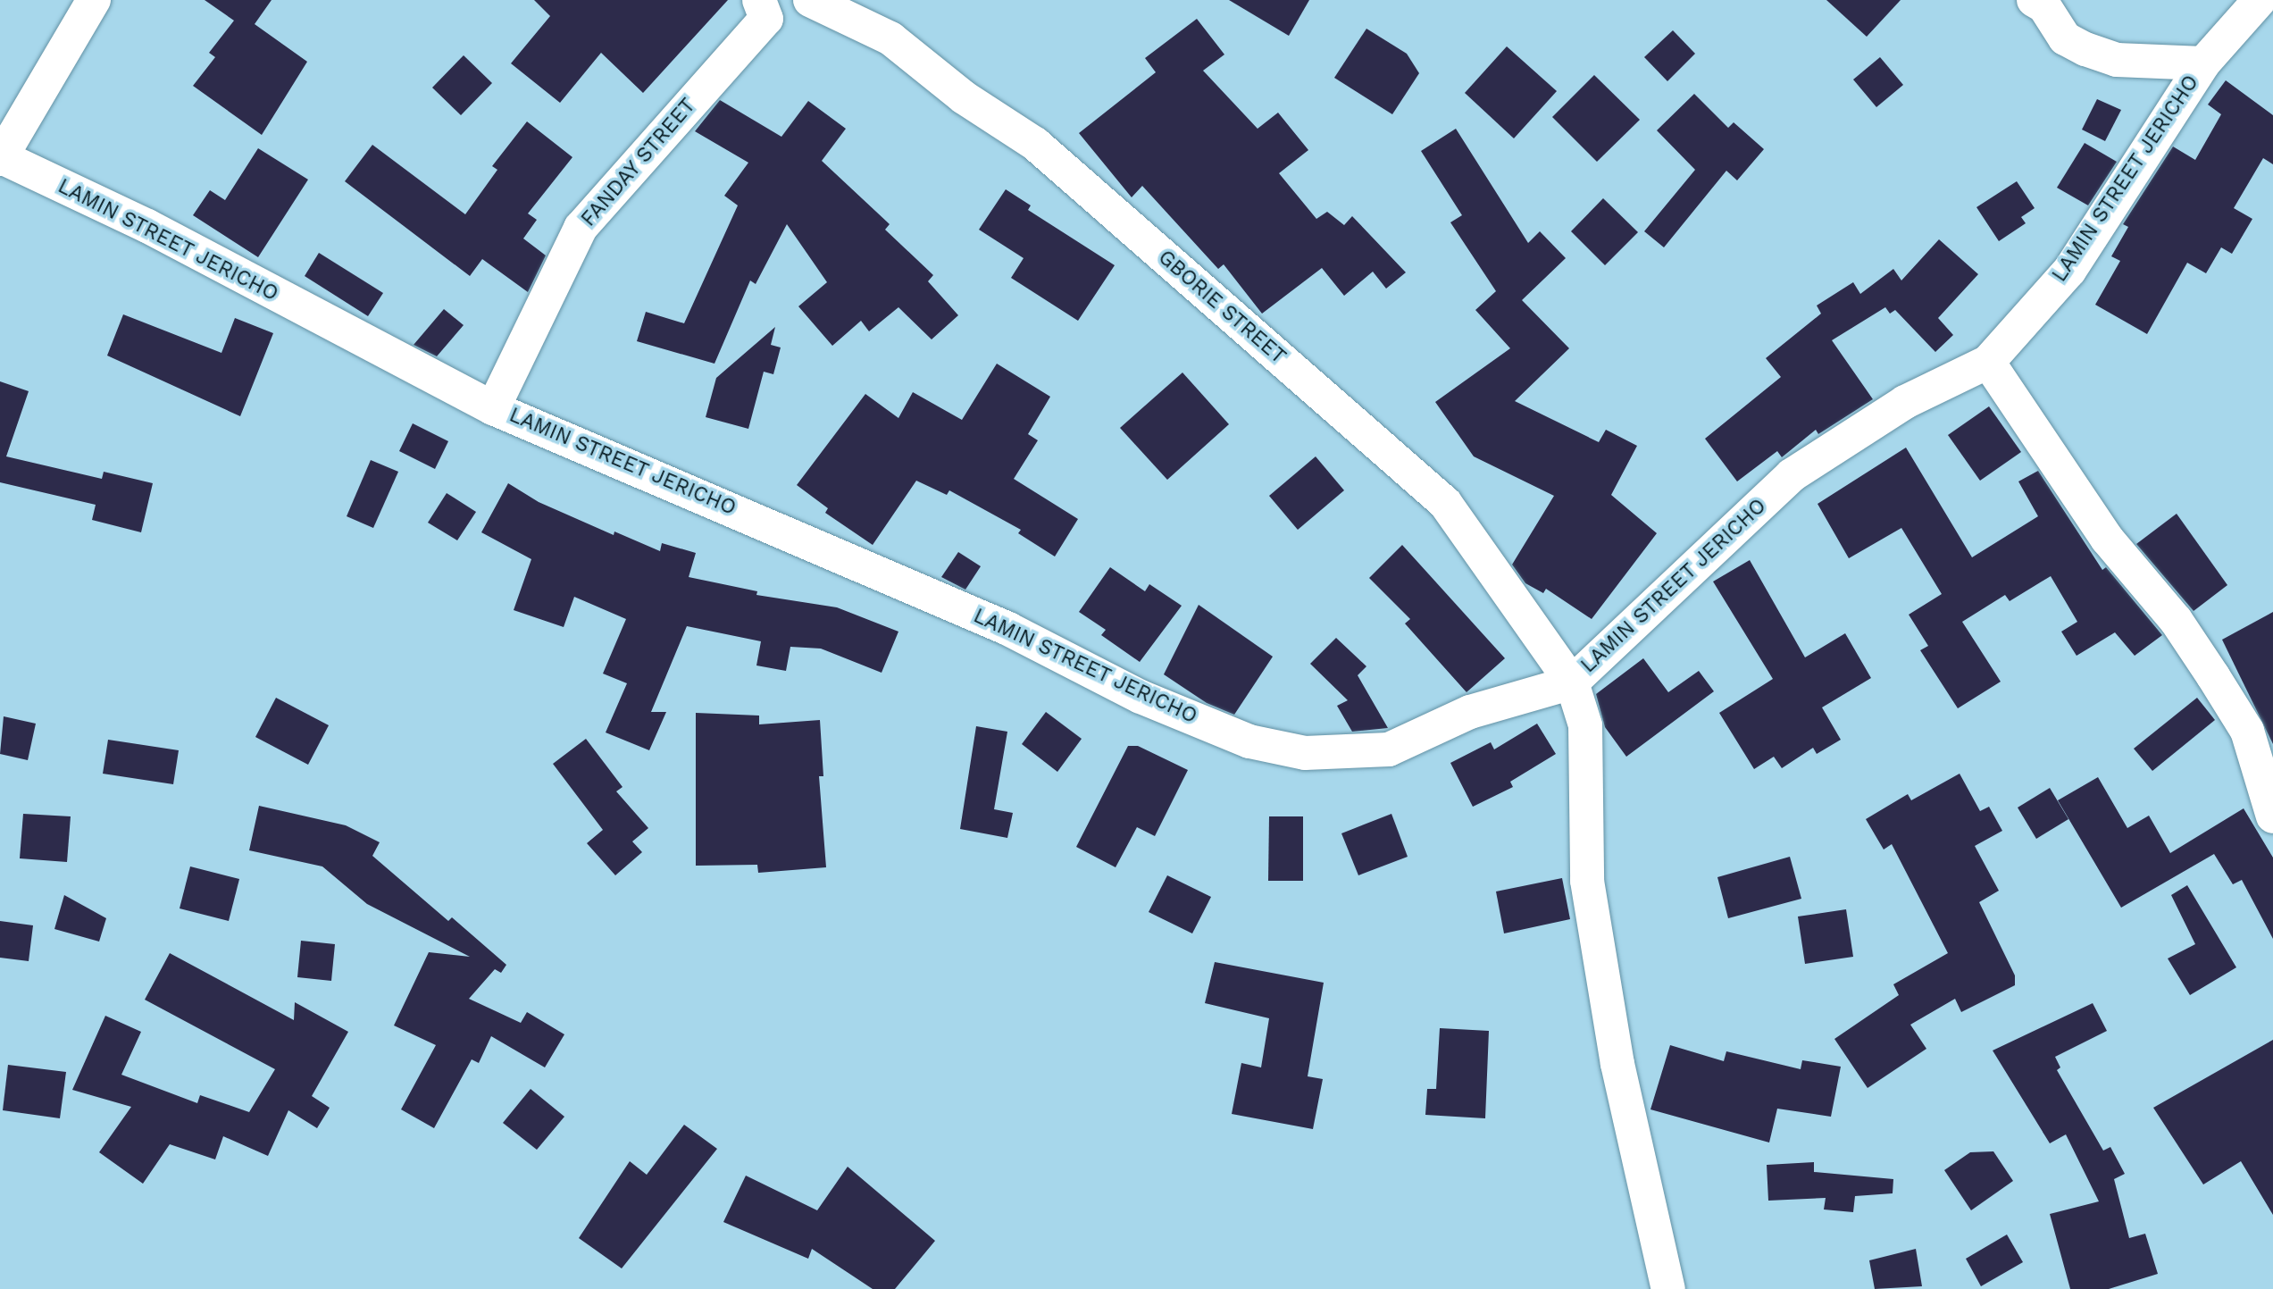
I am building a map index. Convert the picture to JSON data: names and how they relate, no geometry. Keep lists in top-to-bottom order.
{
  "streets": {
    "street": ["FANDAY STREET", "LAMIN STREET JERICHO", "GBORIE STREET"]
  },
  "crossings": [
    ["FANDAY STREET", "LAMIN STREET JERICHO"],
    ["LAMIN STREET JERICHO", "GBORIE STREET"]
  ]
}
